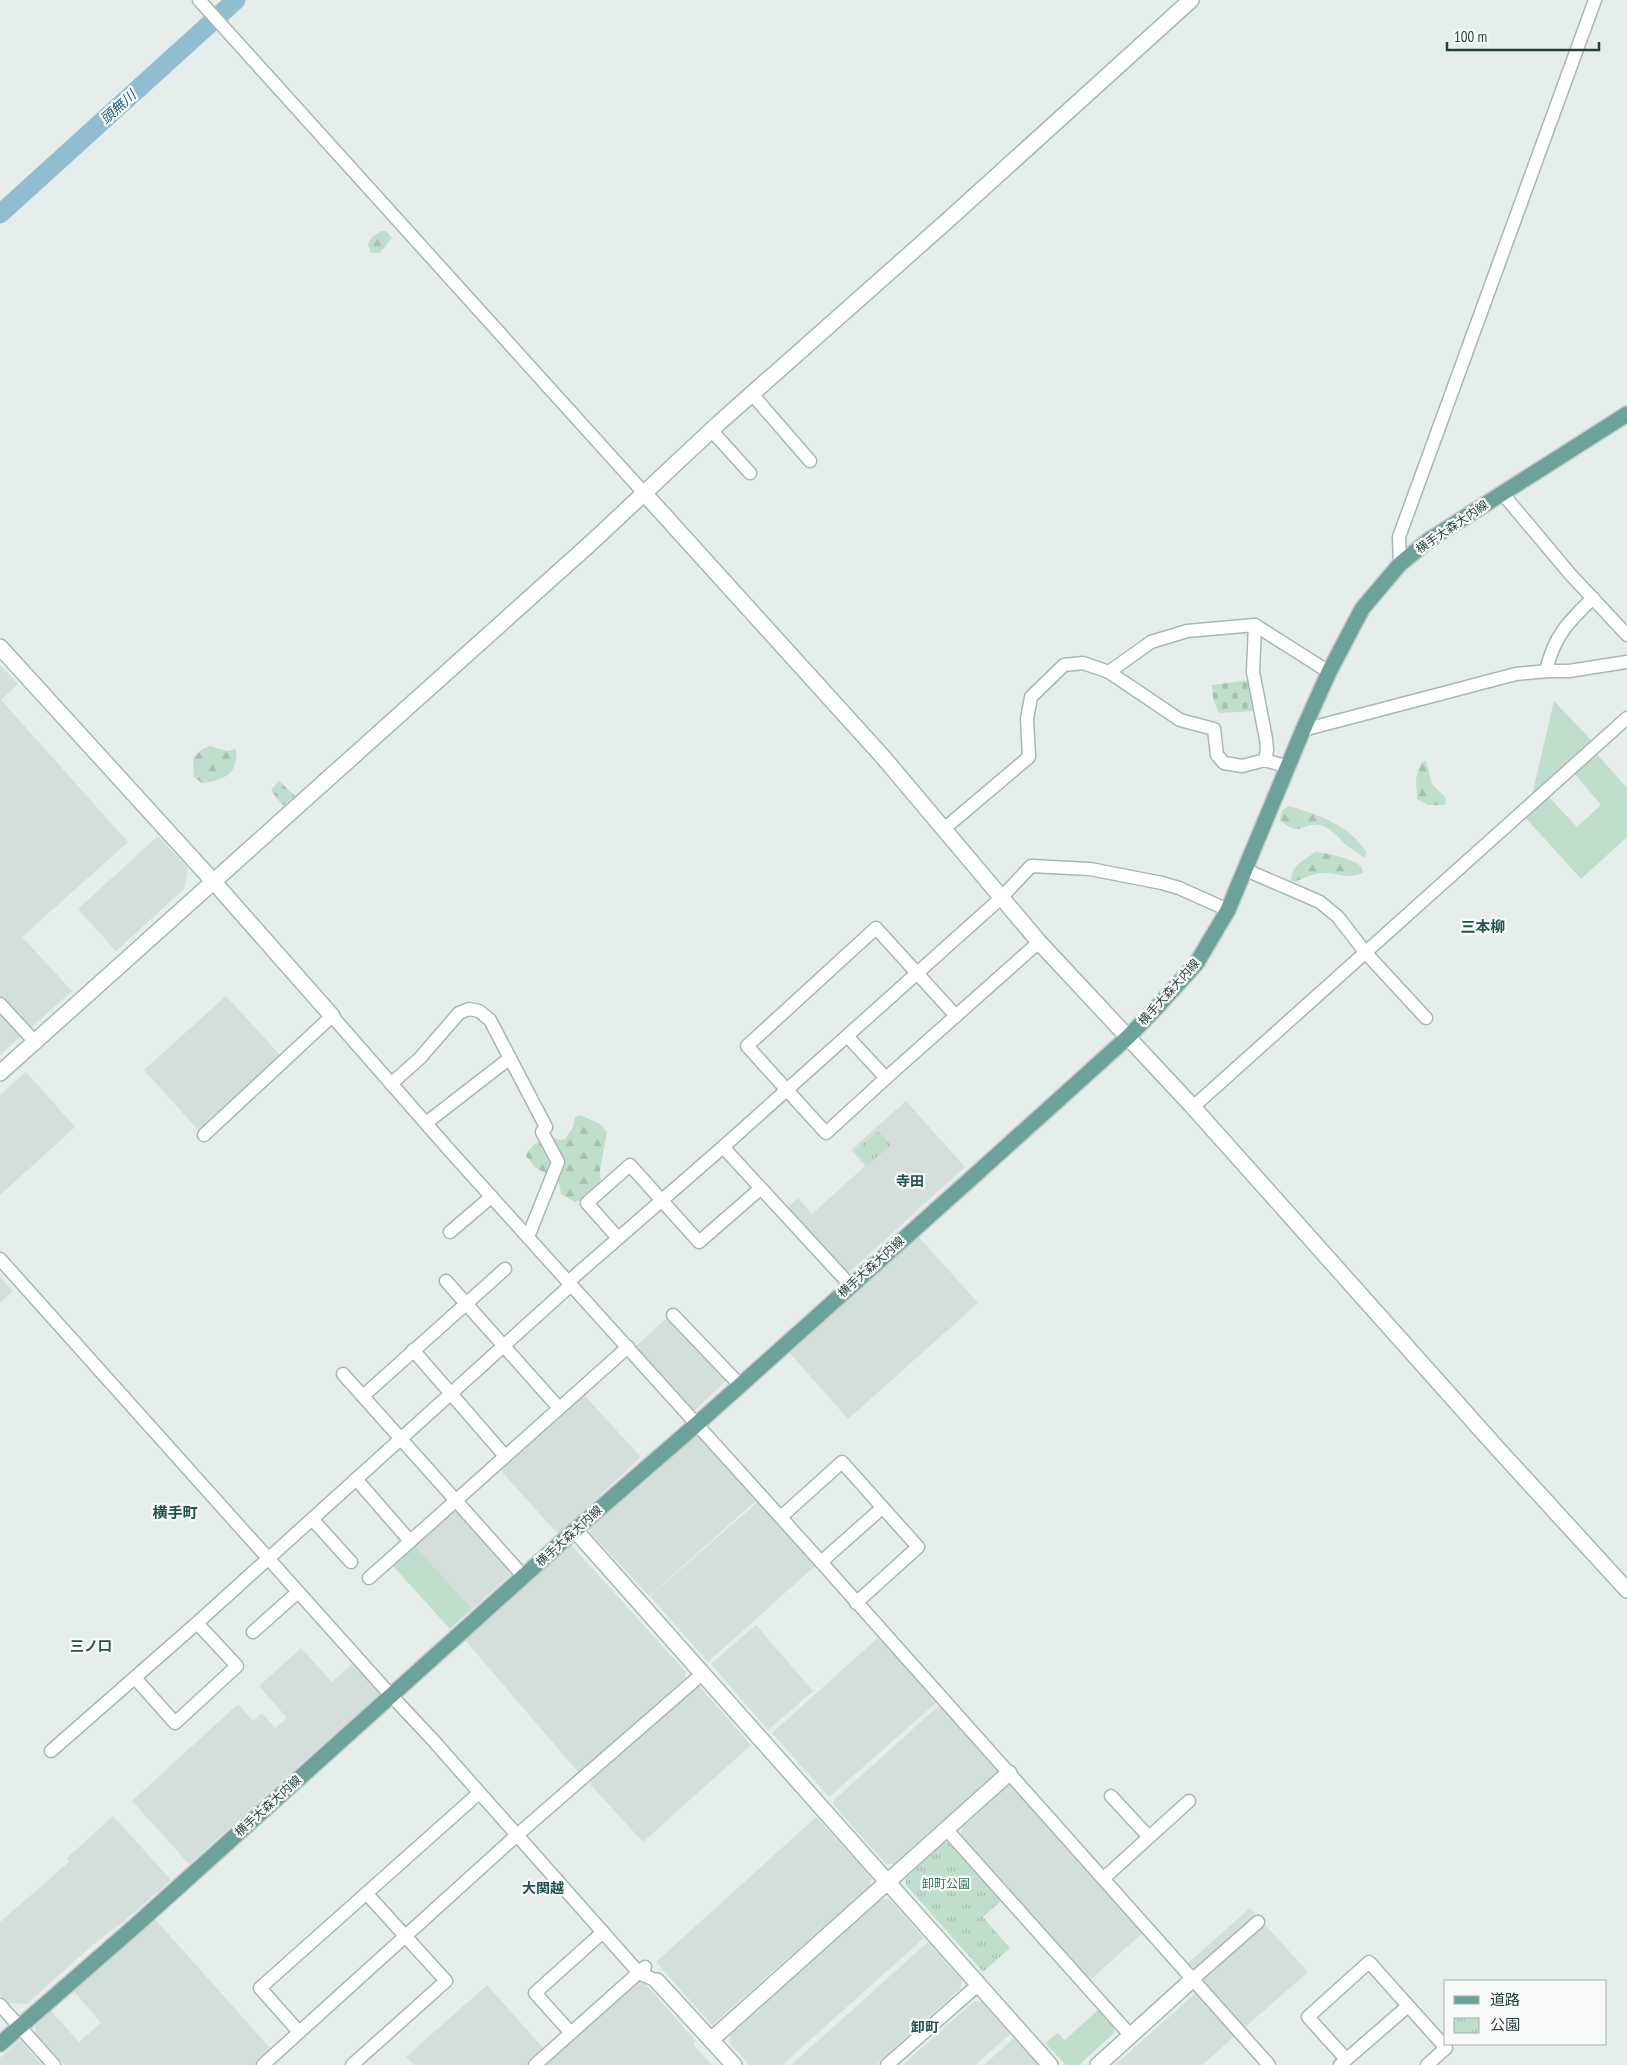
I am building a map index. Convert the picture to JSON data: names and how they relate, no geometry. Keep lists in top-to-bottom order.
{
  "streets": {
    "main road": ["横手大森大内線"]
  },
  "districts": [
    "三本柳",
    "寺田",
    "横手町",
    "三ノ口",
    "大関越",
    "卸町"
  ],
  "water": ["頭無川"],
  "parks": ["卸町公園"],
  "legend": ["道路", "公園"],
  "scale_bar": "100 m"
}
